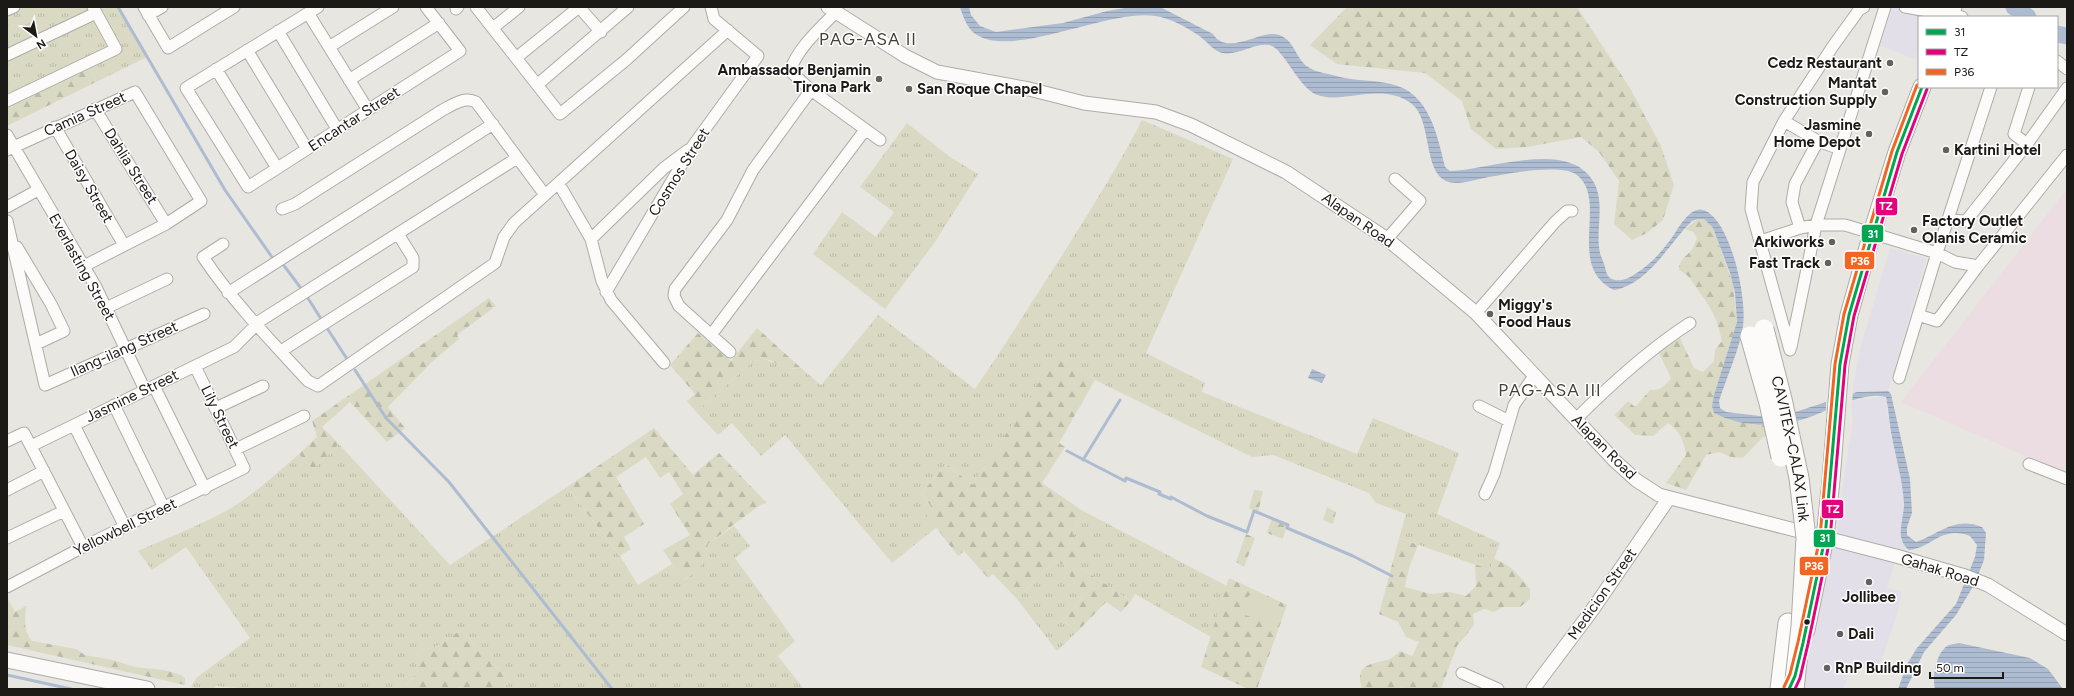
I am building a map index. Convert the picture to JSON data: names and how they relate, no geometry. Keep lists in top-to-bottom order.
{
  "streets": {
    "highway": ["CAVITEX–CALAX Link"],
    "street": [
      "Camia Street",
      "Encantar Street",
      "Dahlia Street",
      "Cosmos Street",
      "Daisy Street",
      "Alapan Road",
      "Everlasting Street",
      "Ilang-ilang Street",
      "Jasmine Street",
      "Lily Street",
      "Yellowbell Street",
      "Gahak Road",
      "Medicion Street"
    ]
  },
  "crossings": [
    ["Camia Street", "Dahlia Street"],
    ["Camia Street", "Daisy Street"],
    ["Camia Street", "Everlasting Street"],
    ["Alapan Road", "Gahak Road"],
    ["Alapan Road", "Medicion Street"],
    ["Everlasting Street", "Ilang-ilang Street"],
    ["Everlasting Street", "Jasmine Street"],
    ["Everlasting Street", "Yellowbell Street"],
    ["Jasmine Street", "Lily Street"],
    ["Lily Street", "Yellowbell Street"]
  ],
  "districts": ["PAG-ASA II", "PAG-ASA III"],
  "places": [
    "Cedz Restaurant",
    "Ambassador Benjamin Tirona Park",
    "San Roque Chapel",
    "Mantat Construction Supply",
    "Jasmine Home Depot",
    "Kartini Hotel",
    "Factory Outlet Olanis Ceramic",
    "Arkiworks",
    "Fast Track",
    "Miggy's Food Haus",
    "Jollibee",
    "Dali",
    "RnP Building"
  ],
  "lines": ["transit line P36", "transit line 31", "transit line TZ"],
  "legend": ["31", "TZ", "P36"],
  "scale_bar": "50 m",
  "north": "bottom right"
}
